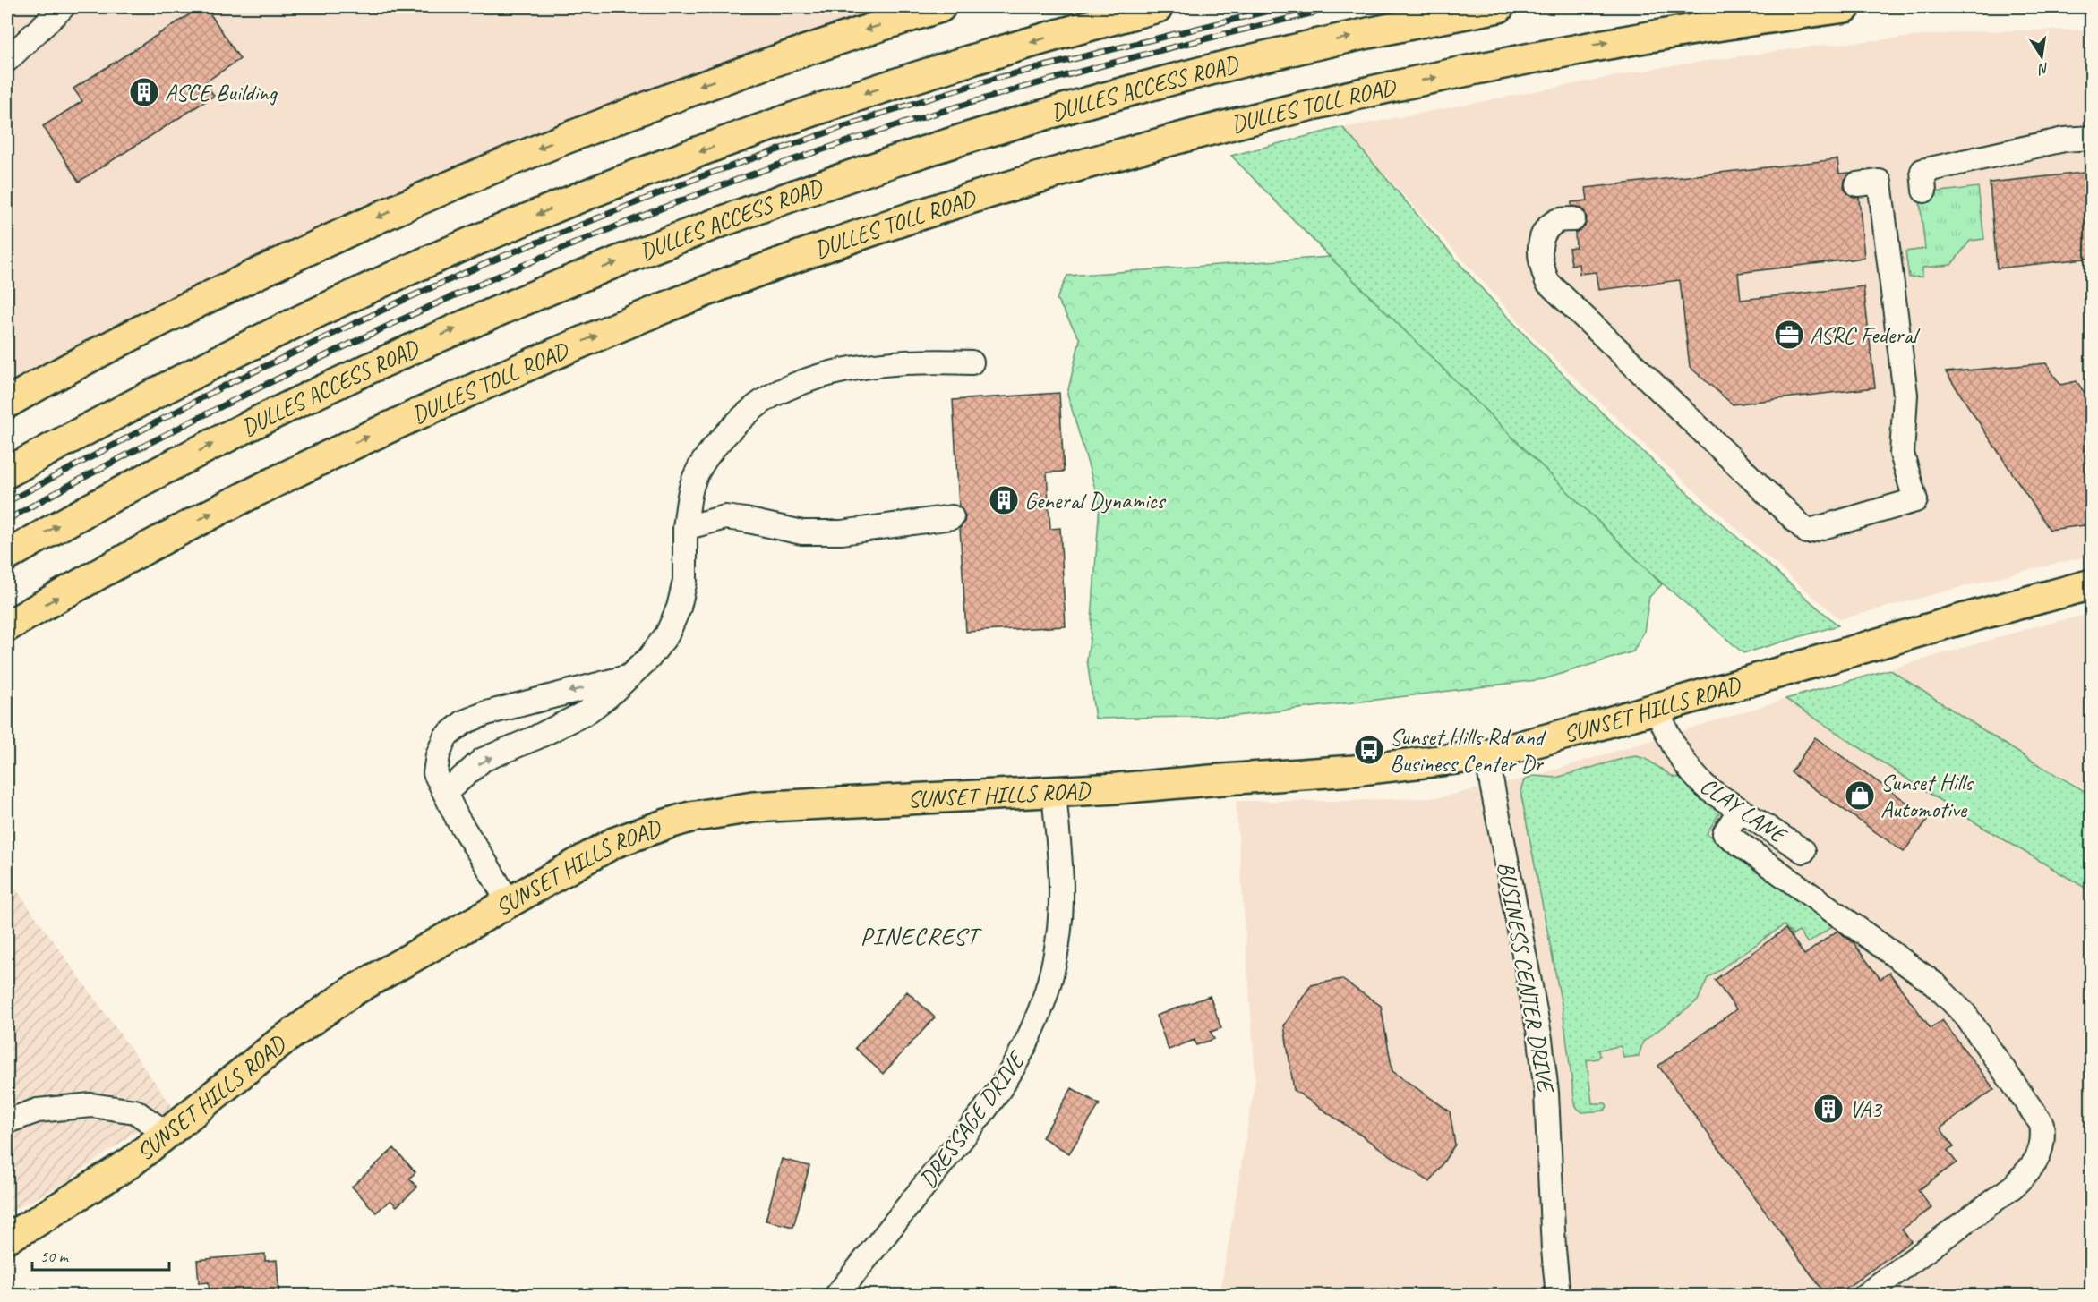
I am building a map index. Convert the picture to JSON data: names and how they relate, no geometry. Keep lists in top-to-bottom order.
{
  "streets": {
    "main road": ["DULLES ACCESS ROAD", "DULLES TOLL ROAD", "SUNSET HILLS ROAD"],
    "street": ["CLAY LANE", "BUSINESS CENTER DRIVE", "DRESSAGE DRIVE"]
  },
  "crossings": [
    ["SUNSET HILLS ROAD", "CLAY LANE"],
    ["SUNSET HILLS ROAD", "BUSINESS CENTER DRIVE"],
    ["SUNSET HILLS ROAD", "DRESSAGE DRIVE"]
  ],
  "districts": ["PINECREST"],
  "places": {
    "building": ["ASCE Building", "General Dynamics", "VA3"],
    "office": ["ASRC Federal"],
    "bus stop": ["Sunset Hills Rd and Business Center Dr"],
    "shop": ["Sunset Hills Automotive"]
  },
  "scale_bar": "50 m",
  "north": "bottom"
}
